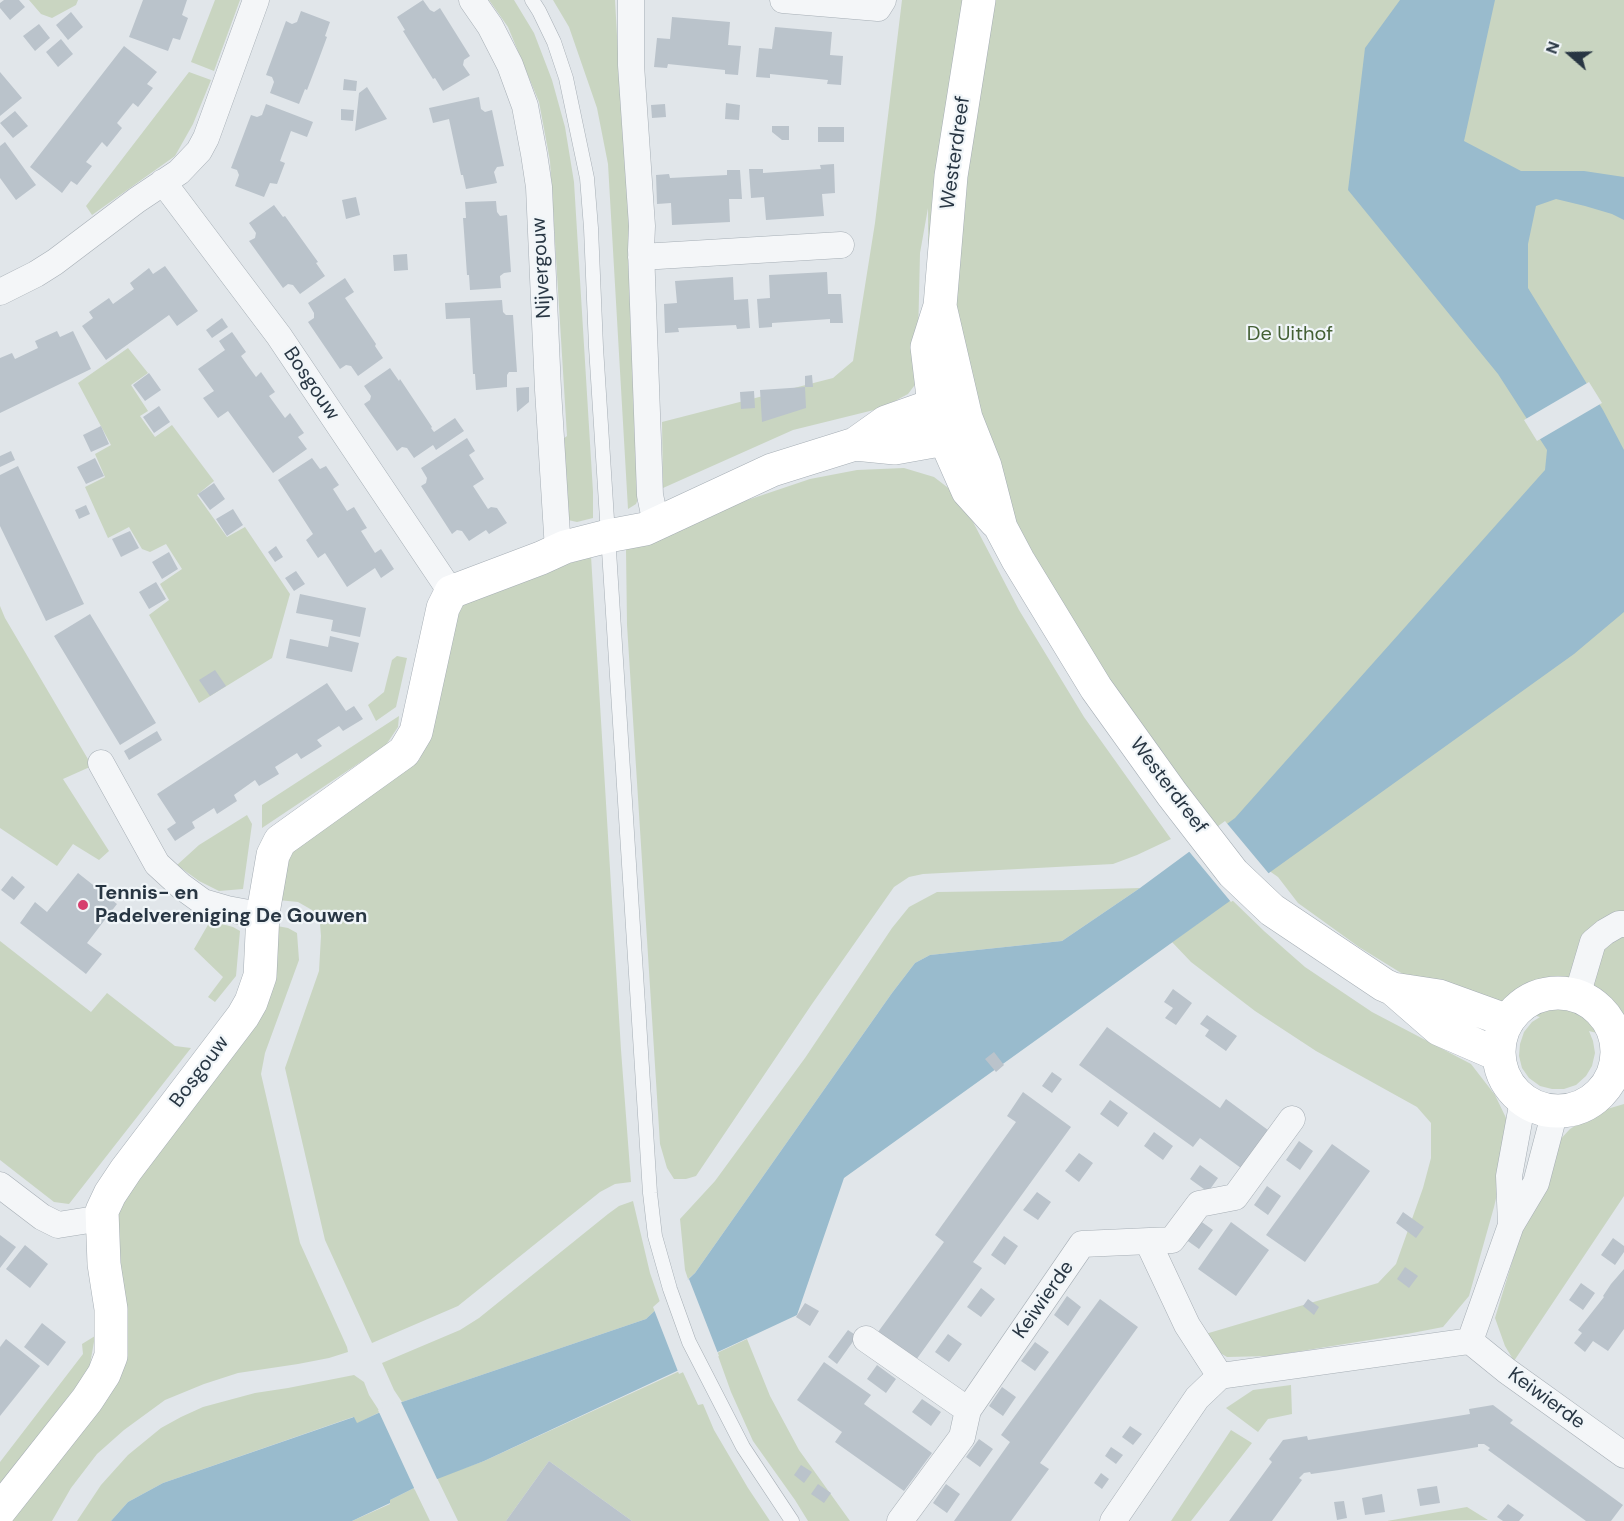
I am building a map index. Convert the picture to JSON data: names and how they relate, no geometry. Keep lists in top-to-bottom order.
{
  "streets": {
    "main road": ["Westerdreef", "Bosgouw"],
    "street": ["Nijvergouw", "Keiwierde"]
  },
  "parks": ["De Uithof"],
  "places": ["Tennis- en Padelvereniging De Gouwen"],
  "north": "left"
}
